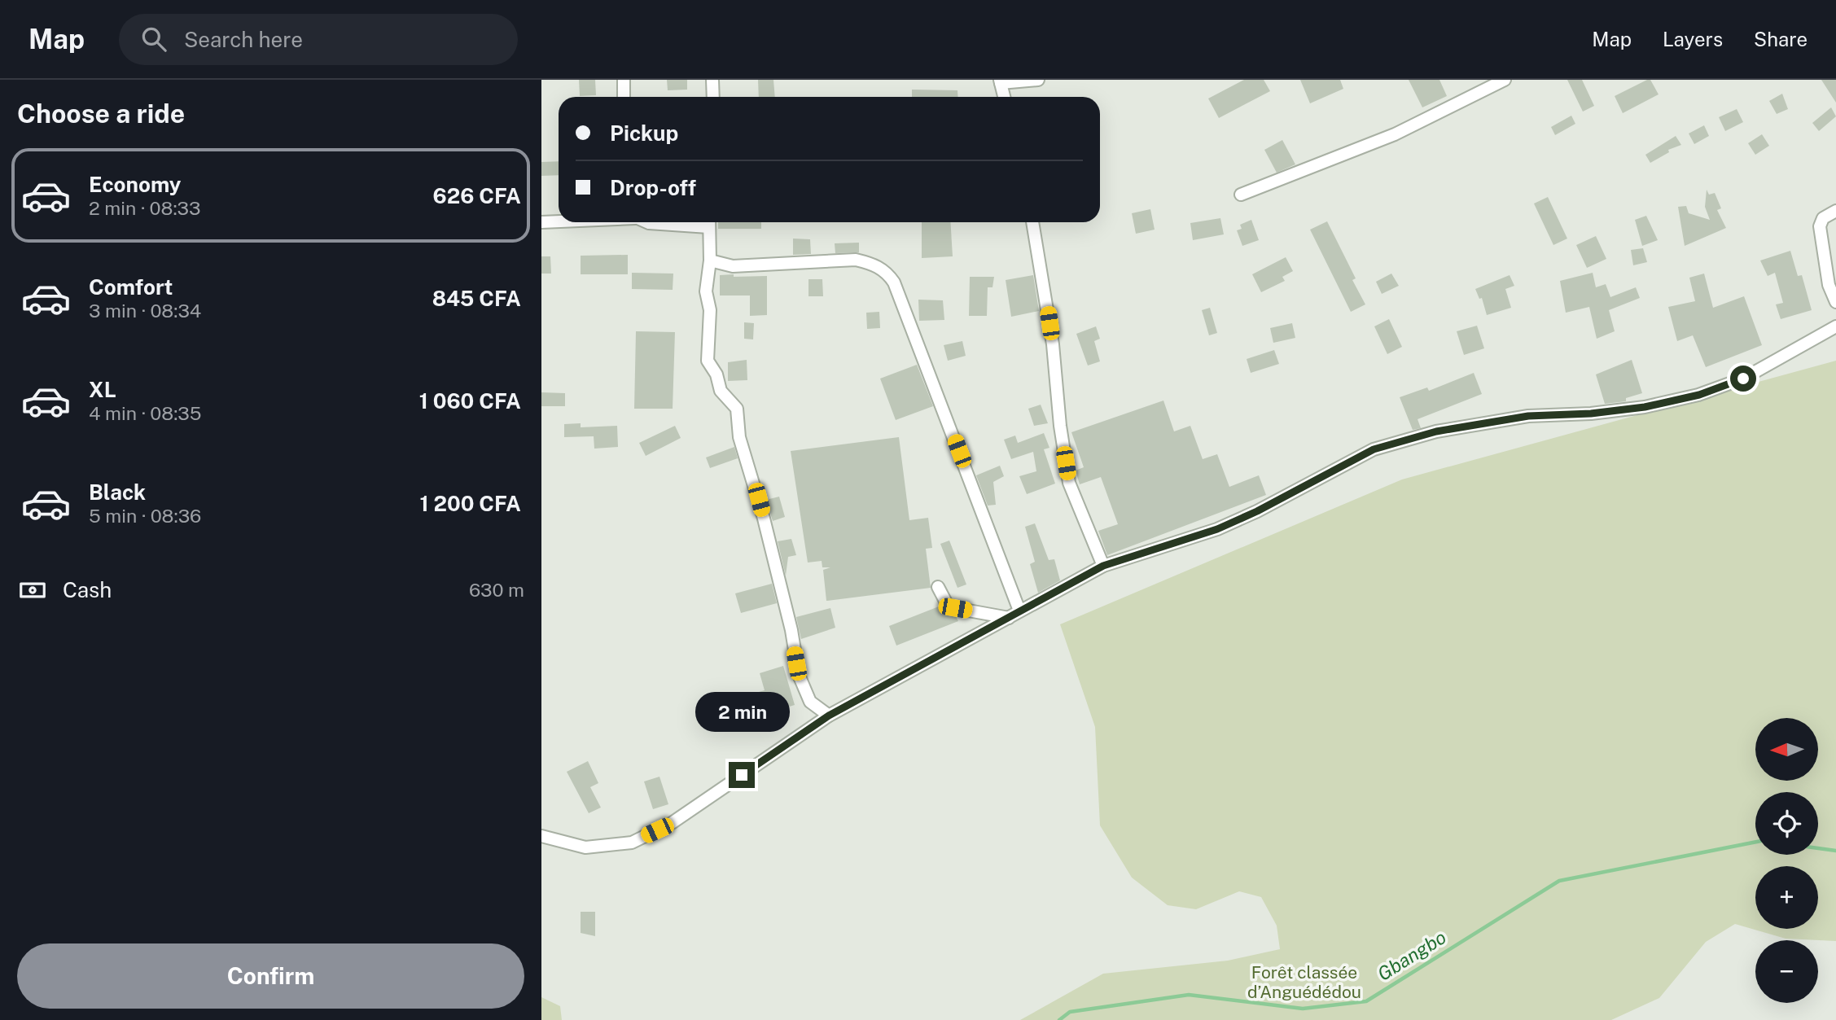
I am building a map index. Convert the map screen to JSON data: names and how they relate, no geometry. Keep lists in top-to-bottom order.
{
  "water": ["Gbangbo"],
  "parks": ["Forêt classée d’Anguédédou"],
  "north": "left",
  "page": {
    "header": "Map",
    "search": "Search here",
    "nav": ["Map", "Layers", "Share"],
    "heading": "Choose a ride",
    "banner": ["Pickup", "Drop-off"],
    "list": [
      {
        "name": "Economy",
        "note": "2 min · 08:33",
        "value": "626 CFA"
      },
      {
        "name": "Comfort",
        "note": "3 min · 08:34",
        "value": "845 CFA"
      },
      {
        "name": "XL",
        "note": "4 min · 08:35",
        "value": "1 060 CFA"
      },
      {
        "name": "Black",
        "note": "5 min · 08:36",
        "value": "1 200 CFA"
      }
    ],
    "pay": ["Cash", "630 m"],
    "bubble": "2 min",
    "map_buttons": ["+", "−"],
    "buttons": "Confirm"
  }
}
